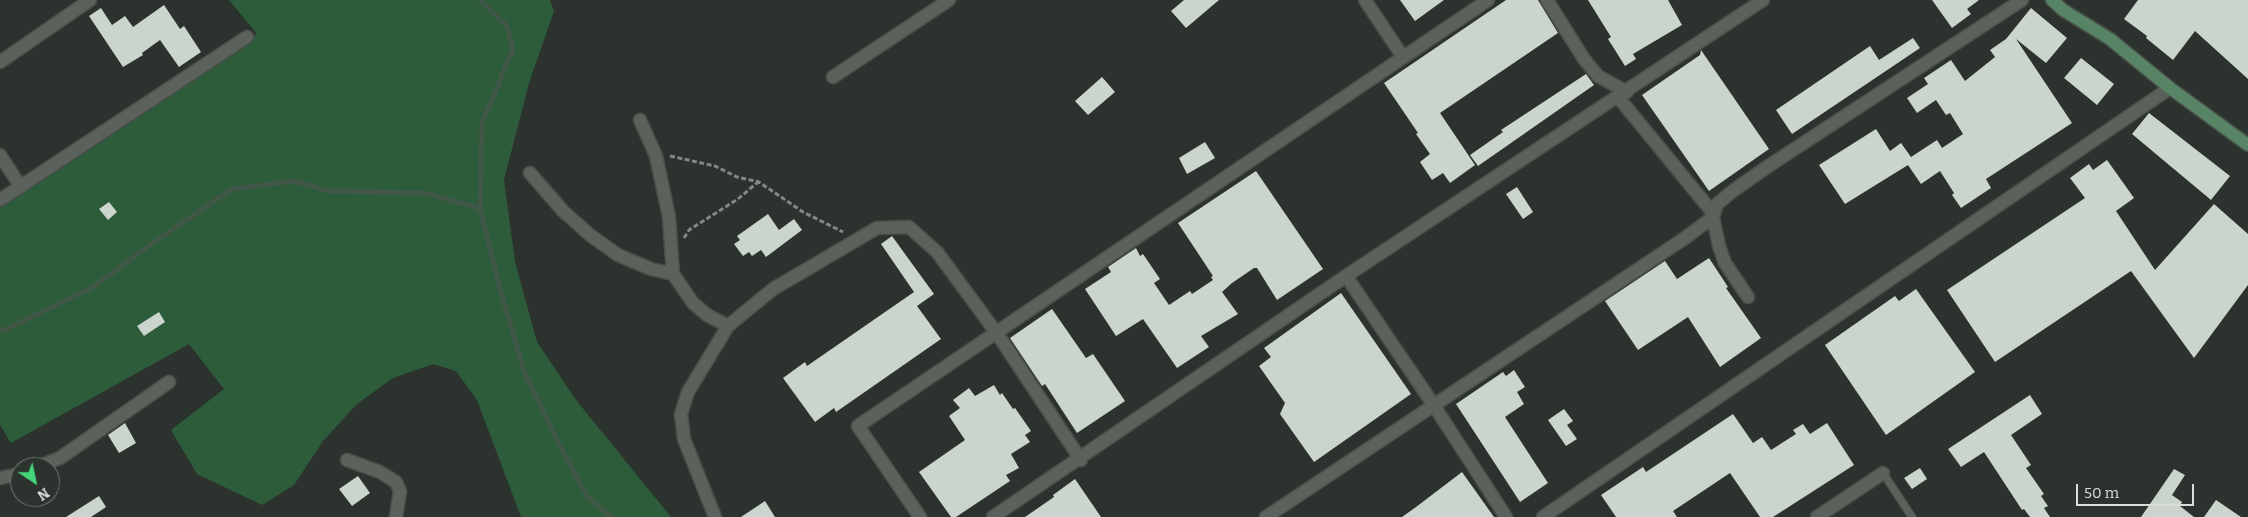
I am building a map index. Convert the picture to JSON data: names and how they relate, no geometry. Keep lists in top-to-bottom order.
{
  "scale_bar": "50 m",
  "north": "bottom right"
}
